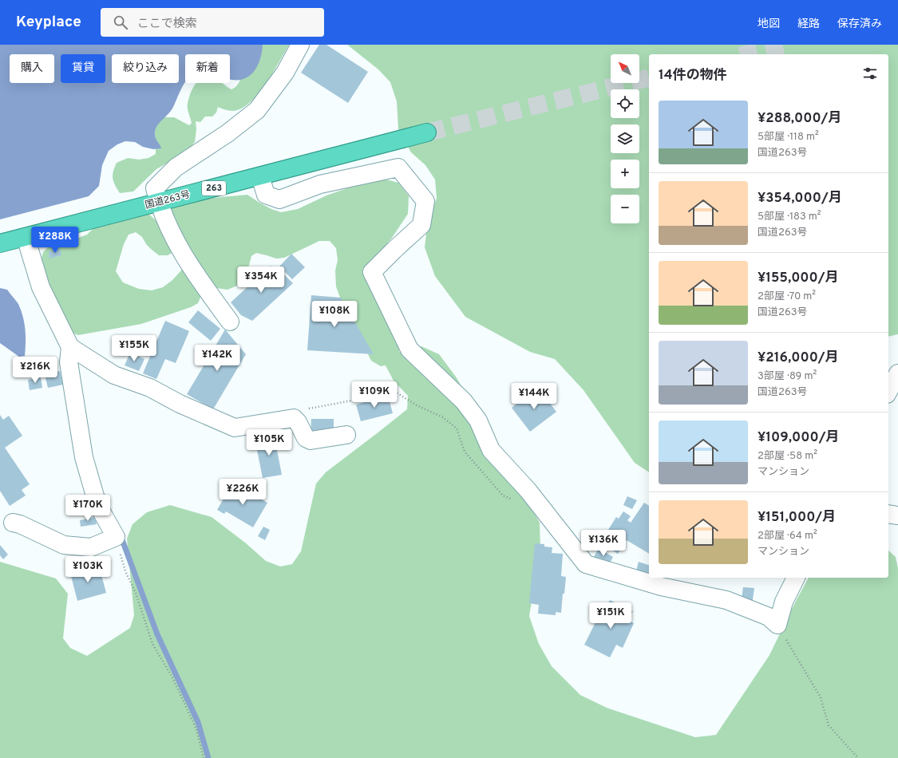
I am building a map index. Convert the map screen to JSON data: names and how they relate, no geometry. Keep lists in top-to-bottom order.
{
  "streets": {
    "highway": ["263", "国道263号"]
  },
  "north": "top left",
  "page": {
    "header": "Keyplace",
    "search": "ここで検索",
    "nav": ["地図", "経路", "保存済み"],
    "map_buttons": ["+", "−"],
    "chip": [
      "購入",
      "賃貸",
      "絞り込み",
      "新着"
    ],
    "heading": "14件の物件",
    "list": [
      {
        "name": "¥288,000/月",
        "note": "5部屋 · 118 m² · 国道263号"
      },
      {
        "name": "¥354,000/月",
        "note": "5部屋 · 183 m² · 国道263号"
      },
      {
        "name": "¥155,000/月",
        "note": "2部屋 · 70 m² · 国道263号"
      },
      {
        "name": "¥216,000/月",
        "note": "3部屋 · 89 m² · 国道263号"
      },
      {
        "name": "¥109,000/月",
        "note": "2部屋 · 58 m² · マンション"
      },
      {
        "name": "¥151,000/月",
        "note": "2部屋 · 64 m² · マンション"
      }
    ],
    "price": [
      "¥288K",
      "¥354K",
      "¥108K",
      "¥155K",
      "¥142K",
      "¥216K",
      "¥109K",
      "¥144K",
      "¥105K",
      "¥226K",
      "¥170K",
      "¥136K",
      "¥103K",
      "¥151K"
    ]
  }
}
